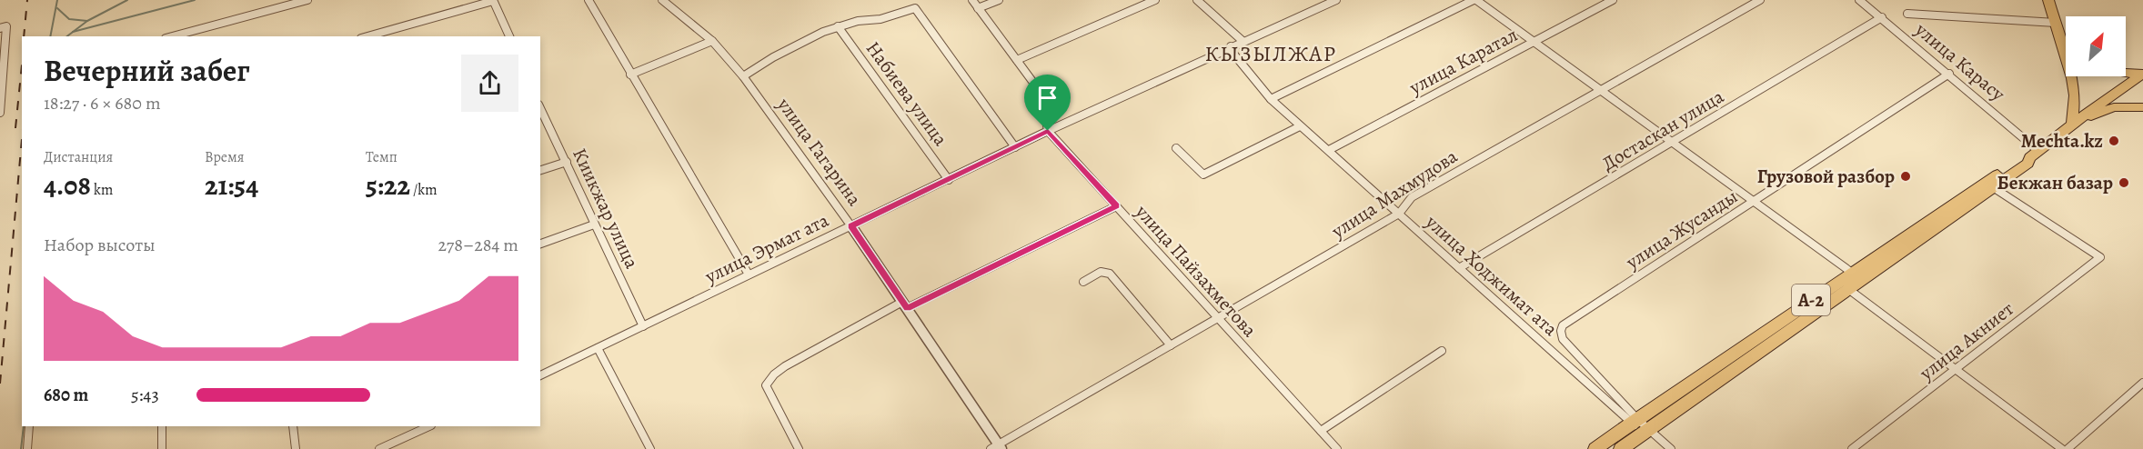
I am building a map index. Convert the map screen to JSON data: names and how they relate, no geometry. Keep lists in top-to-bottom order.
{
  "streets": {
    "highway": ["A-2"],
    "street": [
      "улица Каратал",
      "улица Карасу",
      "Набиева улица",
      "Достаскан улица",
      "улица Гагарина",
      "улица Махмудова",
      "Киикжар улица",
      "улица Жусанды",
      "улица Эрмат ата",
      "улица Пайзахметова",
      "улица Ходжимат ата",
      "улица Акниет"
    ]
  },
  "crossings": [
    ["улица Каратал", "улица Ходжимат ата"],
    ["улица Карасу", "Достаскан улица"],
    ["улица Карасу", "улица Жусанды"],
    ["улица Карасу", "A-2"],
    ["Набиева улица", "улица Эрмат ата"],
    ["Достаскан улица", "улица Ходжимат ата"],
    ["улица Гагарина", "улица Махмудова"],
    ["улица Гагарина", "улица Эрмат ата"],
    ["улица Махмудова", "улица Пайзахметова"],
    ["улица Махмудова", "улица Ходжимат ата"],
    ["Киикжар улица", "улица Эрмат ата"],
    ["улица Жусанды", "улица Ходжимат ата"],
    ["улица Жусанды", "A-2"],
    ["улица Эрмат ата", "улица Пайзахметова"],
    ["улица Эрмат ата", "улица Ходжимат ата"],
    ["улица Ходжимат ата", "A-2"],
    ["A-2", "улица Акниет"]
  ],
  "districts": ["КЫЗЫЛЖАР"],
  "places": ["Mechta.kz", "Грузовой разбор", "Бекжан базар"],
  "north": "top right",
  "page": {
    "heading": ["Вечерний забег", "18:27 · 6 × 680 m"],
    "stats": [
      ["Дистанция", "4.08 km"],
      ["Время", "21:54"],
      ["Темп", "5:22 /km"]
    ],
    "chart": ["Набор высоты", "278–284 m"],
    "list": [
      {
        "name": "680 m",
        "note": "5:43"
      }
    ]
  }
}
